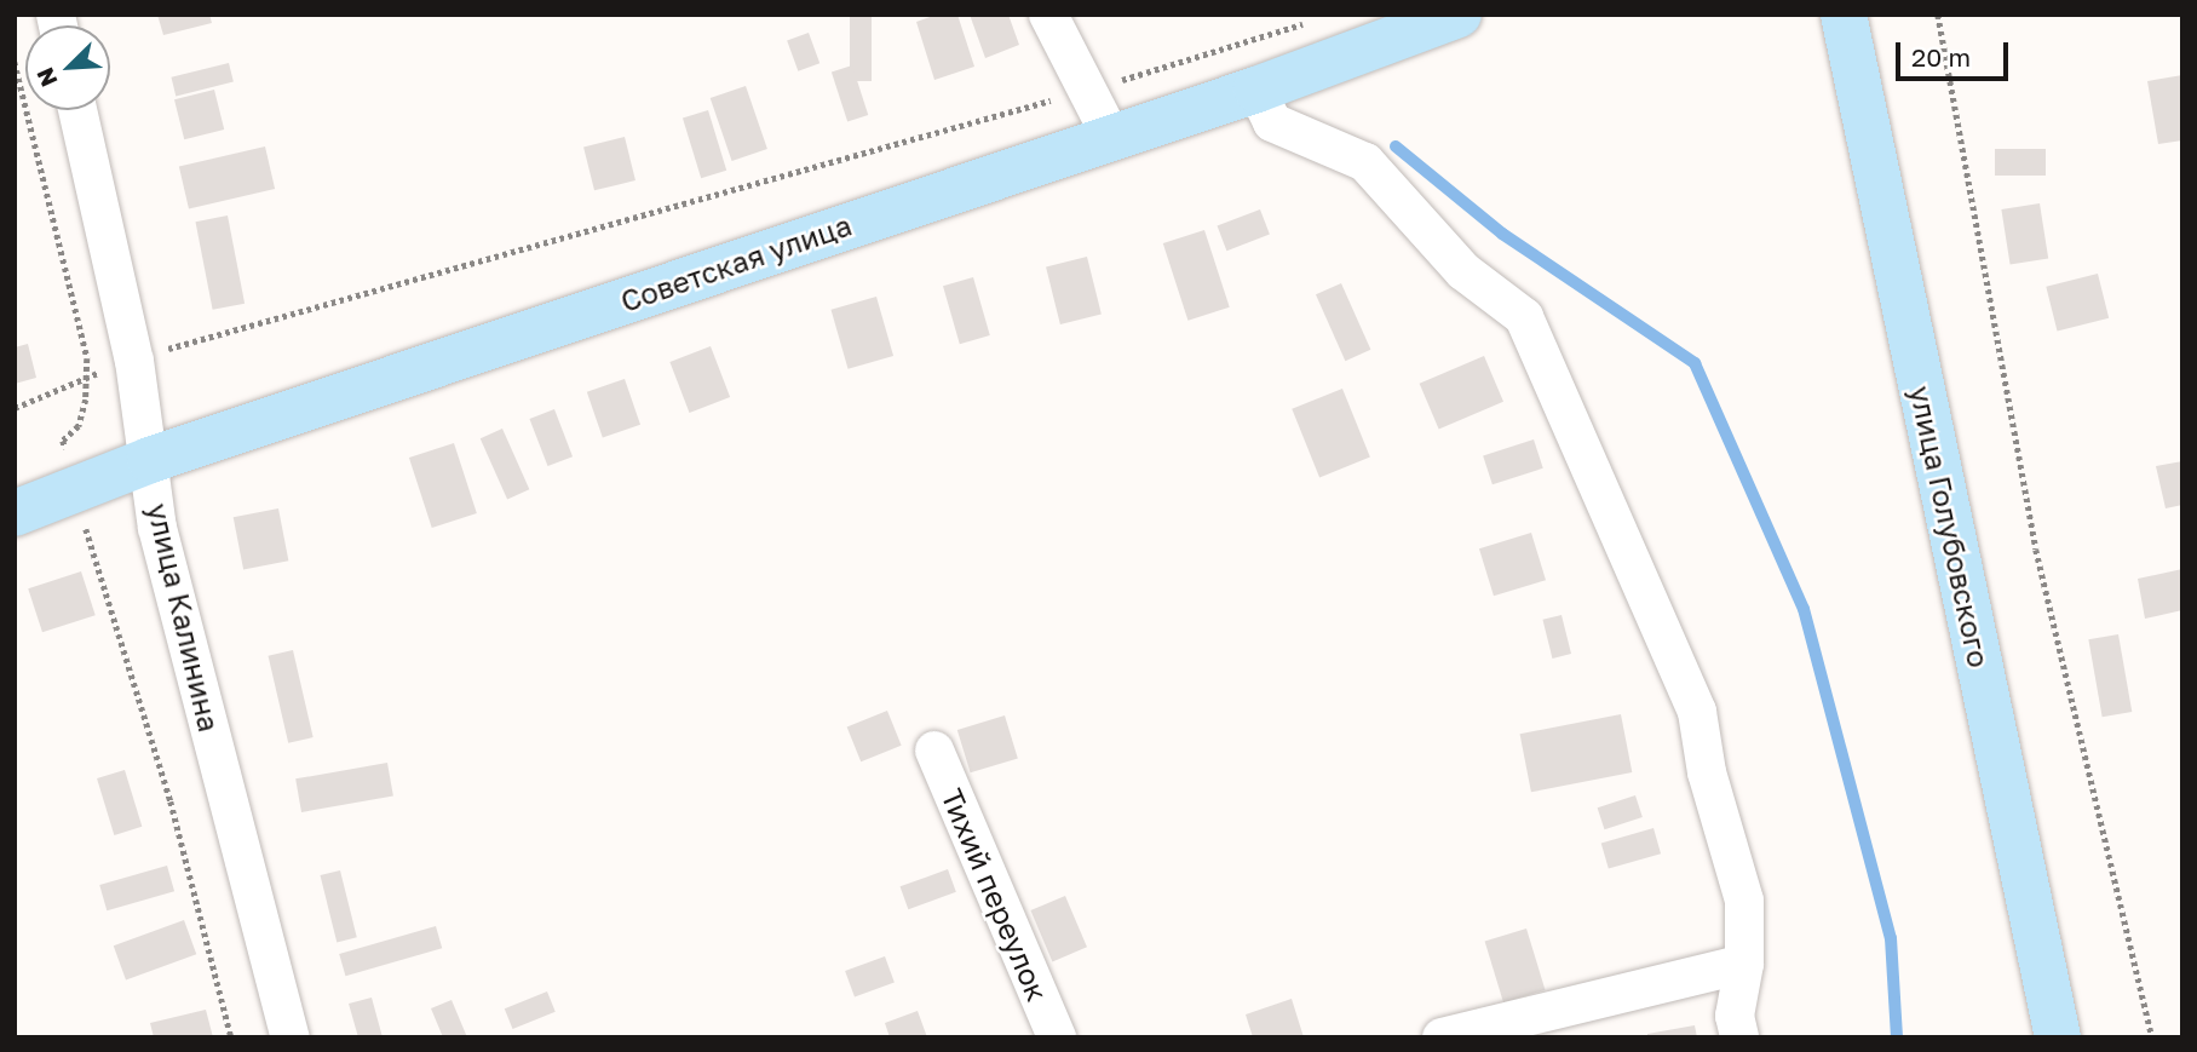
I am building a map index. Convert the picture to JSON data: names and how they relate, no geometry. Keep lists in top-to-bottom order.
{
  "streets": {
    "street": [
      "Советская улица",
      "улица Голубовского",
      "улица Калинина",
      "Тихий переулок"
    ]
  },
  "crossings": [
    ["Советская улица", "улица Калинина"]
  ],
  "scale_bar": "20 m",
  "north": "bottom left"
}
